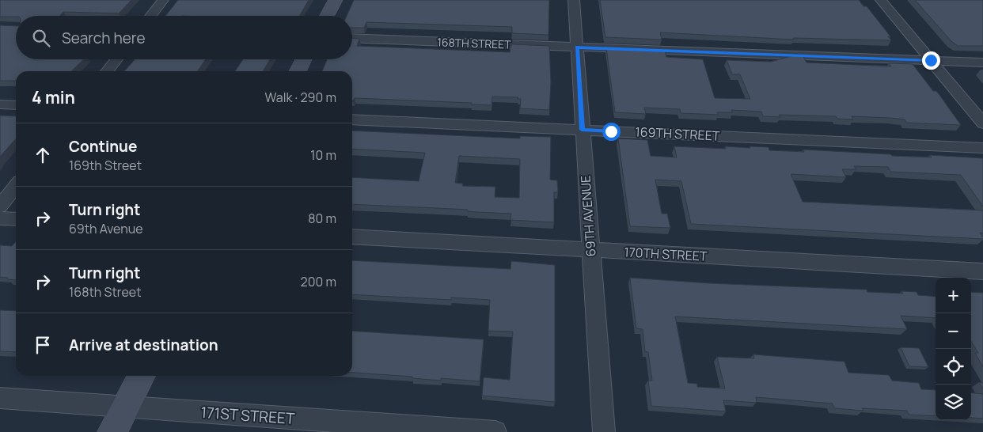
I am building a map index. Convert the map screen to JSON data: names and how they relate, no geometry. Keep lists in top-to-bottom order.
{
  "streets": {
    "street": [
      "168TH STREET",
      "169TH STREET",
      "69TH AVENUE",
      "170TH STREET",
      "171ST STREET"
    ]
  },
  "crossings": [
    ["168TH STREET", "69TH AVENUE"],
    ["169TH STREET", "69TH AVENUE"],
    ["69TH AVENUE", "170TH STREET"]
  ],
  "page": {
    "search": "Search here",
    "heading": ["4 min", "Walk · 290 m"],
    "list": [
      ["Continue", "169th Street", "10 m"],
      ["Turn right", "69th Avenue", "80 m"],
      ["Turn right", "168th Street", "200 m"],
      "Arrive at destination"
    ],
    "map_buttons": ["+", "−"]
  }
}
